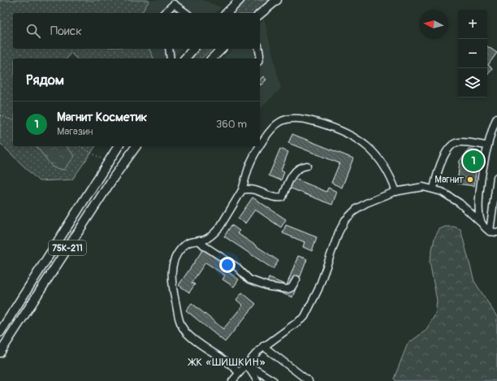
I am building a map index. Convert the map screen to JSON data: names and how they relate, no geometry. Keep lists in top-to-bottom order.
{
  "streets": {
    "main road": ["75К-211"]
  },
  "districts": ["ЖК «ШИШКИН»"],
  "places": ["Магнит"],
  "north": "left",
  "page": {
    "map_buttons": ["+", "−"],
    "search": "Поиск",
    "heading": "Рядом",
    "list": [
      {
        "mark": "1",
        "name": "Магнит Косметик",
        "note": "Магазин",
        "value": "360 m"
      }
    ],
    "pins": "1"
  }
}
